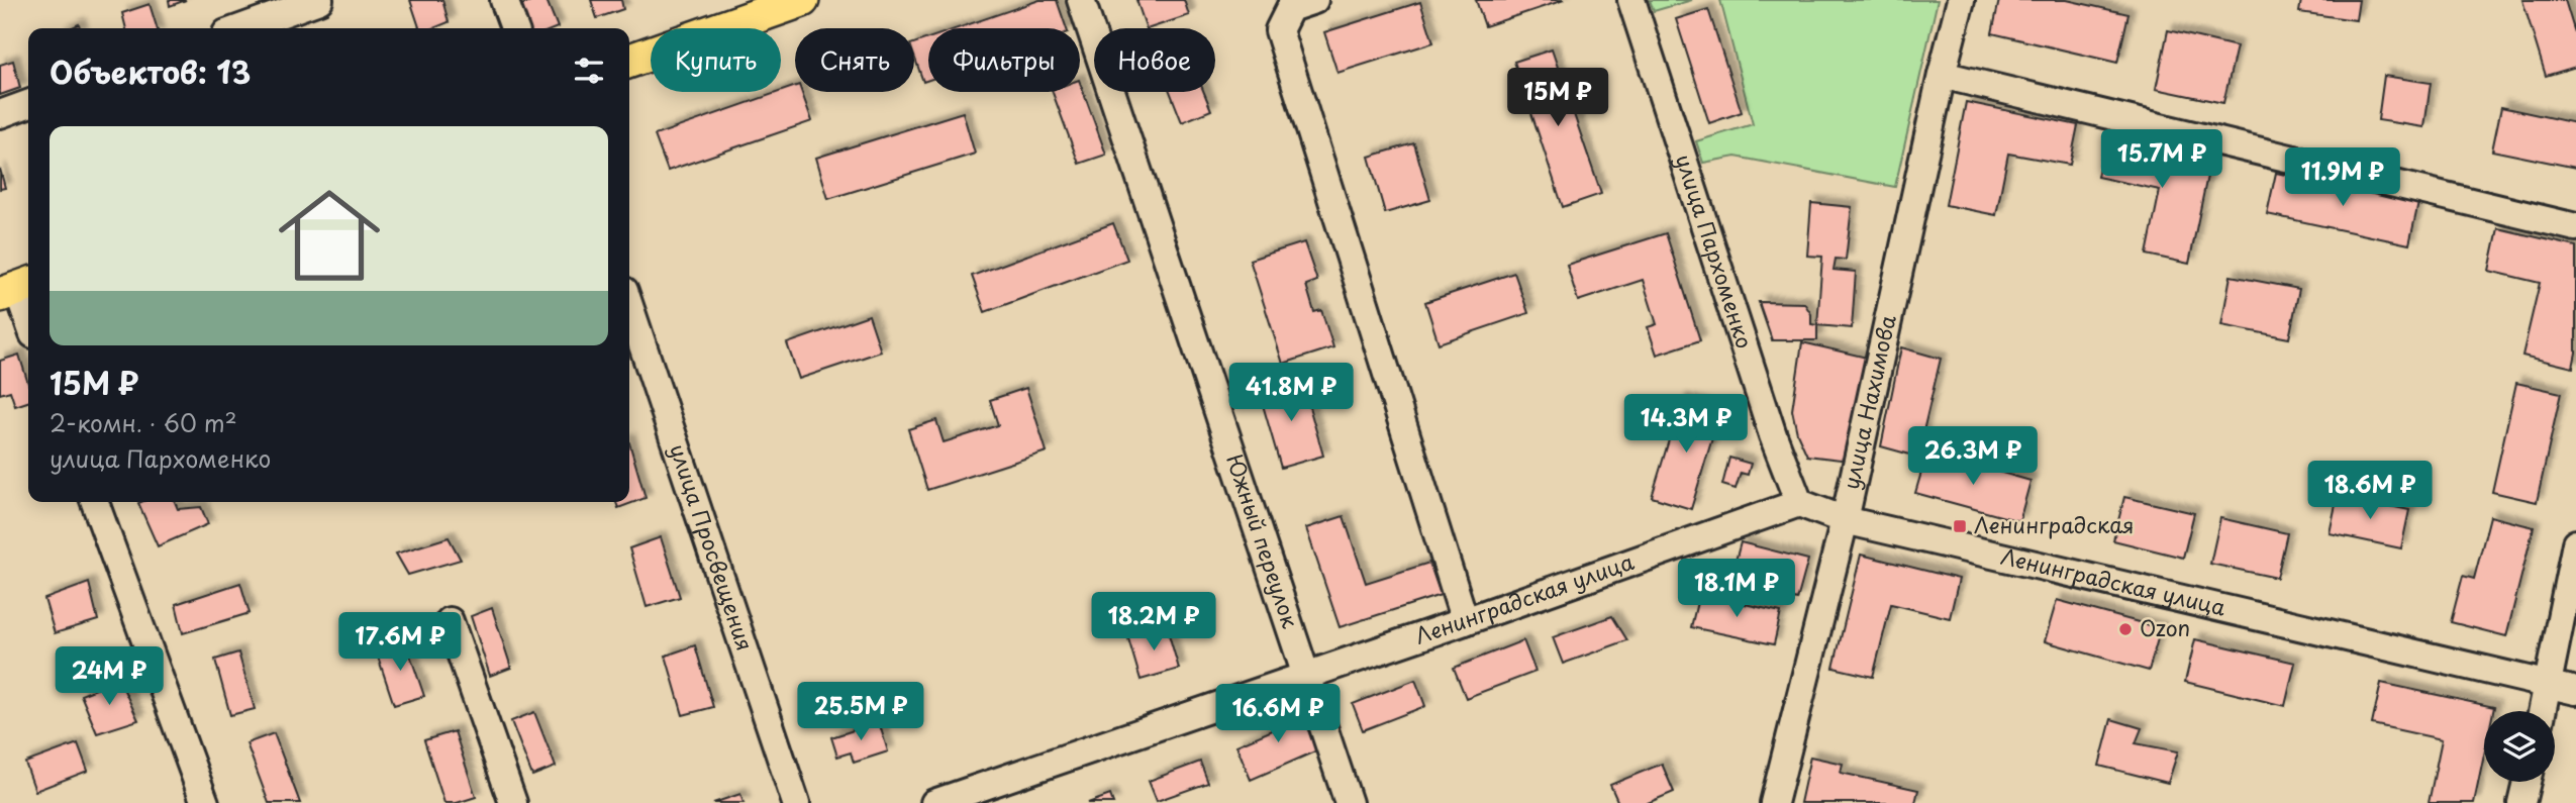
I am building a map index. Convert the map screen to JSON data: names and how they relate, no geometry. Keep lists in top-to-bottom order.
{
  "streets": {
    "street": [
      "улица Пархоменко",
      "улица Нахимова",
      "Южный переулок",
      "улица Просвещения",
      "Ленинградская улица"
    ]
  },
  "crossings": [
    ["улица Пархоменко", "Ленинградская улица"],
    ["улица Нахимова", "Ленинградская улица"],
    ["Южный переулок", "Ленинградская улица"]
  ],
  "places": {
    "transit": ["Ленинградская"],
    "other": ["Ozon"]
  },
  "page": {
    "chip": [
      "Купить",
      "Снять",
      "Фильтры",
      "Новое"
    ],
    "heading": "Объектов: 13",
    "price": [
      "15M ₽",
      "15.7M ₽",
      "11.9M ₽",
      "41.8M ₽",
      "14.3M ₽",
      "26.3M ₽",
      "18.6M ₽",
      "18.1M ₽",
      "18.2M ₽",
      "17.6M ₽",
      "24M ₽",
      "25.5M ₽",
      "16.6M ₽"
    ],
    "list": [
      {
        "name": "15M ₽",
        "note": "2-комн. · 60 m² · улица Пархоменко"
      }
    ]
  }
}
